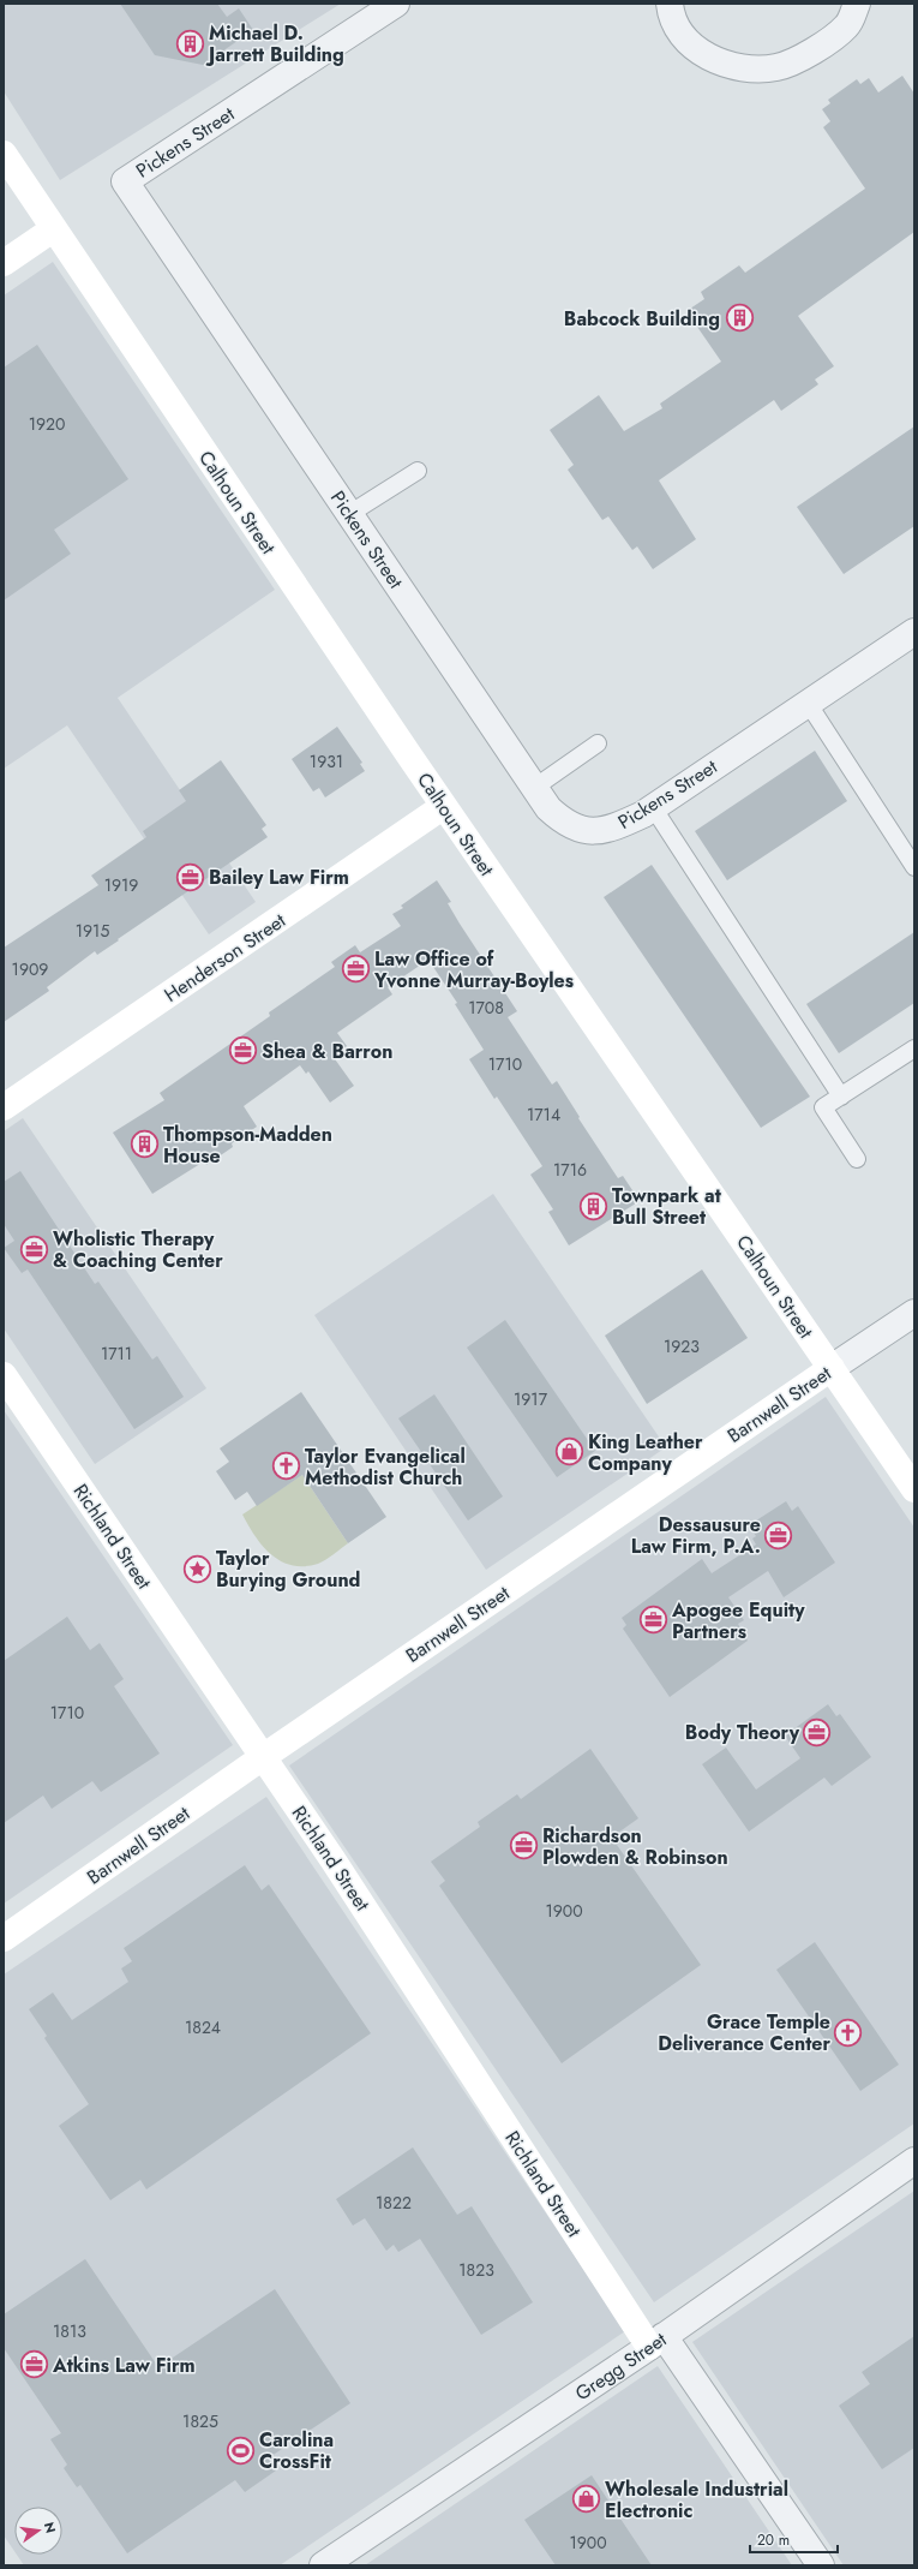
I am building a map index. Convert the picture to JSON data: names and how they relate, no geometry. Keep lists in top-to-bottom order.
{
  "streets": {
    "street": [
      "Pickens Street",
      "Calhoun Street",
      "Henderson Street",
      "Barnwell Street",
      "Richland Street",
      "Gregg Street"
    ]
  },
  "crossings": [
    ["Calhoun Street", "Henderson Street"],
    ["Calhoun Street", "Barnwell Street"],
    ["Barnwell Street", "Richland Street"],
    ["Richland Street", "Gregg Street"]
  ],
  "places": {
    "building": [
      "Michael D. Jarrett Building",
      "Babcock Building",
      "Thompson-Madden House",
      "Townpark at Bull Street"
    ],
    "office": [
      "Bailey Law Firm",
      "Law Office of Yvonne Murray-Boyles",
      "Shea & Barron",
      "Wholistic Therapy & Coaching Center",
      "Dessausure Law Firm, P.A.",
      "Apogee Equity Partners",
      "Body Theory",
      "Richardson Plowden & Robinson",
      "Atkins Law Firm"
    ],
    "shop": ["King Leather Company", "Wholesale Industrial Electronic"],
    "church": ["Taylor Evangelical Methodist Church", "Grace Temple Deliverance Center"],
    "place": ["Taylor Burying Ground"],
    "sports": ["Carolina CrossFit"]
  },
  "house_numbers": [
    "1920",
    "1931",
    "1919",
    "1915",
    "1909",
    "1708",
    "1710",
    "1714",
    "1716",
    "1923",
    "1711",
    "1917",
    "1710",
    "1900",
    "1824",
    "1822",
    "1823",
    "1813",
    "1825",
    "1900"
  ],
  "scale_bar": "20 m",
  "north": "right"
}
